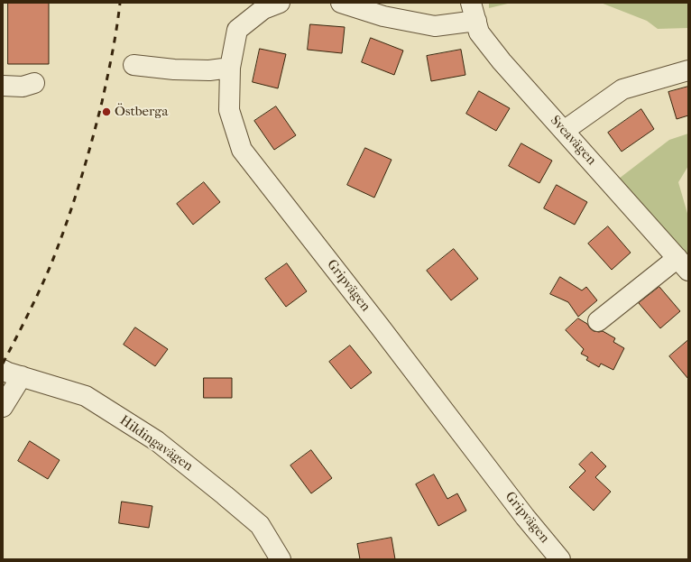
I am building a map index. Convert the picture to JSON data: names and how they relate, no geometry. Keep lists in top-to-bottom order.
{
  "streets": {
    "street": ["Sveavägen", "Gripvägen", "Hildingavägen"]
  },
  "places": ["Östberga"]
}
